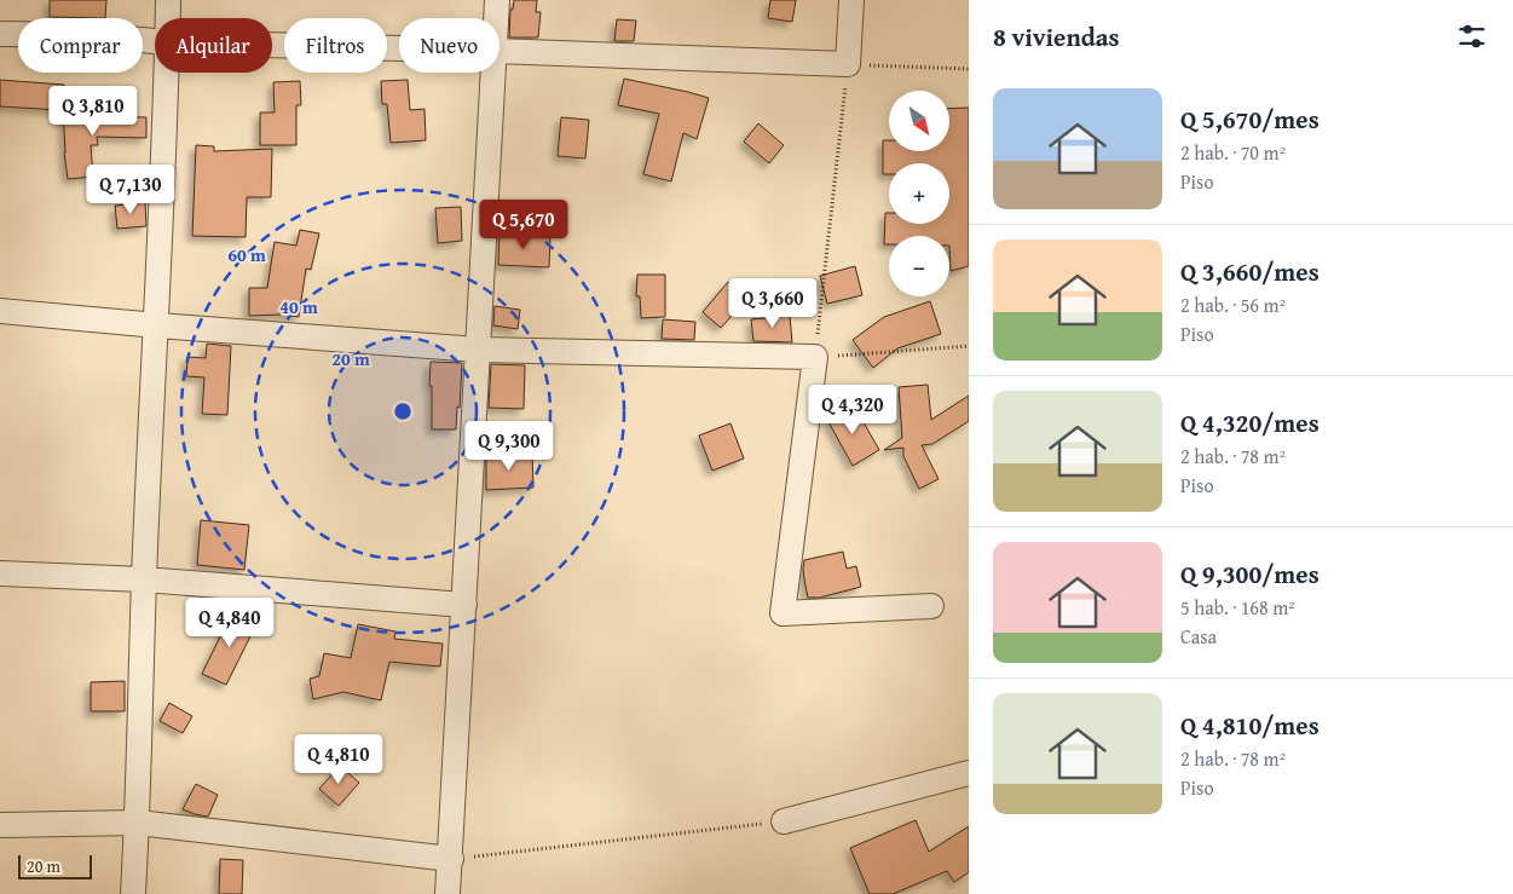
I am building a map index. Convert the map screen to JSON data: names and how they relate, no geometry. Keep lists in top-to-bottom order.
{
  "scale_bar": "20 m",
  "north": "bottom right",
  "page": {
    "heading": "8 viviendas",
    "chip": [
      "Comprar",
      "Alquilar",
      "Filtros",
      "Nuevo"
    ],
    "list": [
      {
        "name": "Q 5,670/mes",
        "note": "2 hab. · 70 m² · Piso"
      },
      {
        "name": "Q 3,660/mes",
        "note": "2 hab. · 56 m² · Piso"
      },
      {
        "name": "Q 4,320/mes",
        "note": "2 hab. · 78 m² · Piso"
      },
      {
        "name": "Q 9,300/mes",
        "note": "5 hab. · 168 m² · Casa"
      },
      {
        "name": "Q 4,810/mes",
        "note": "2 hab. · 78 m² · Piso"
      }
    ],
    "price": [
      "Q 3,810",
      "Q 7,130",
      "Q 5,670",
      "Q 3,660",
      "Q 4,320",
      "Q 9,300",
      "Q 4,840",
      "Q 4,810"
    ],
    "map_buttons": ["+", "−"],
    "scale": "20 m"
  },
  "rings": ["60 m", "40 m", "20 m"]
}
